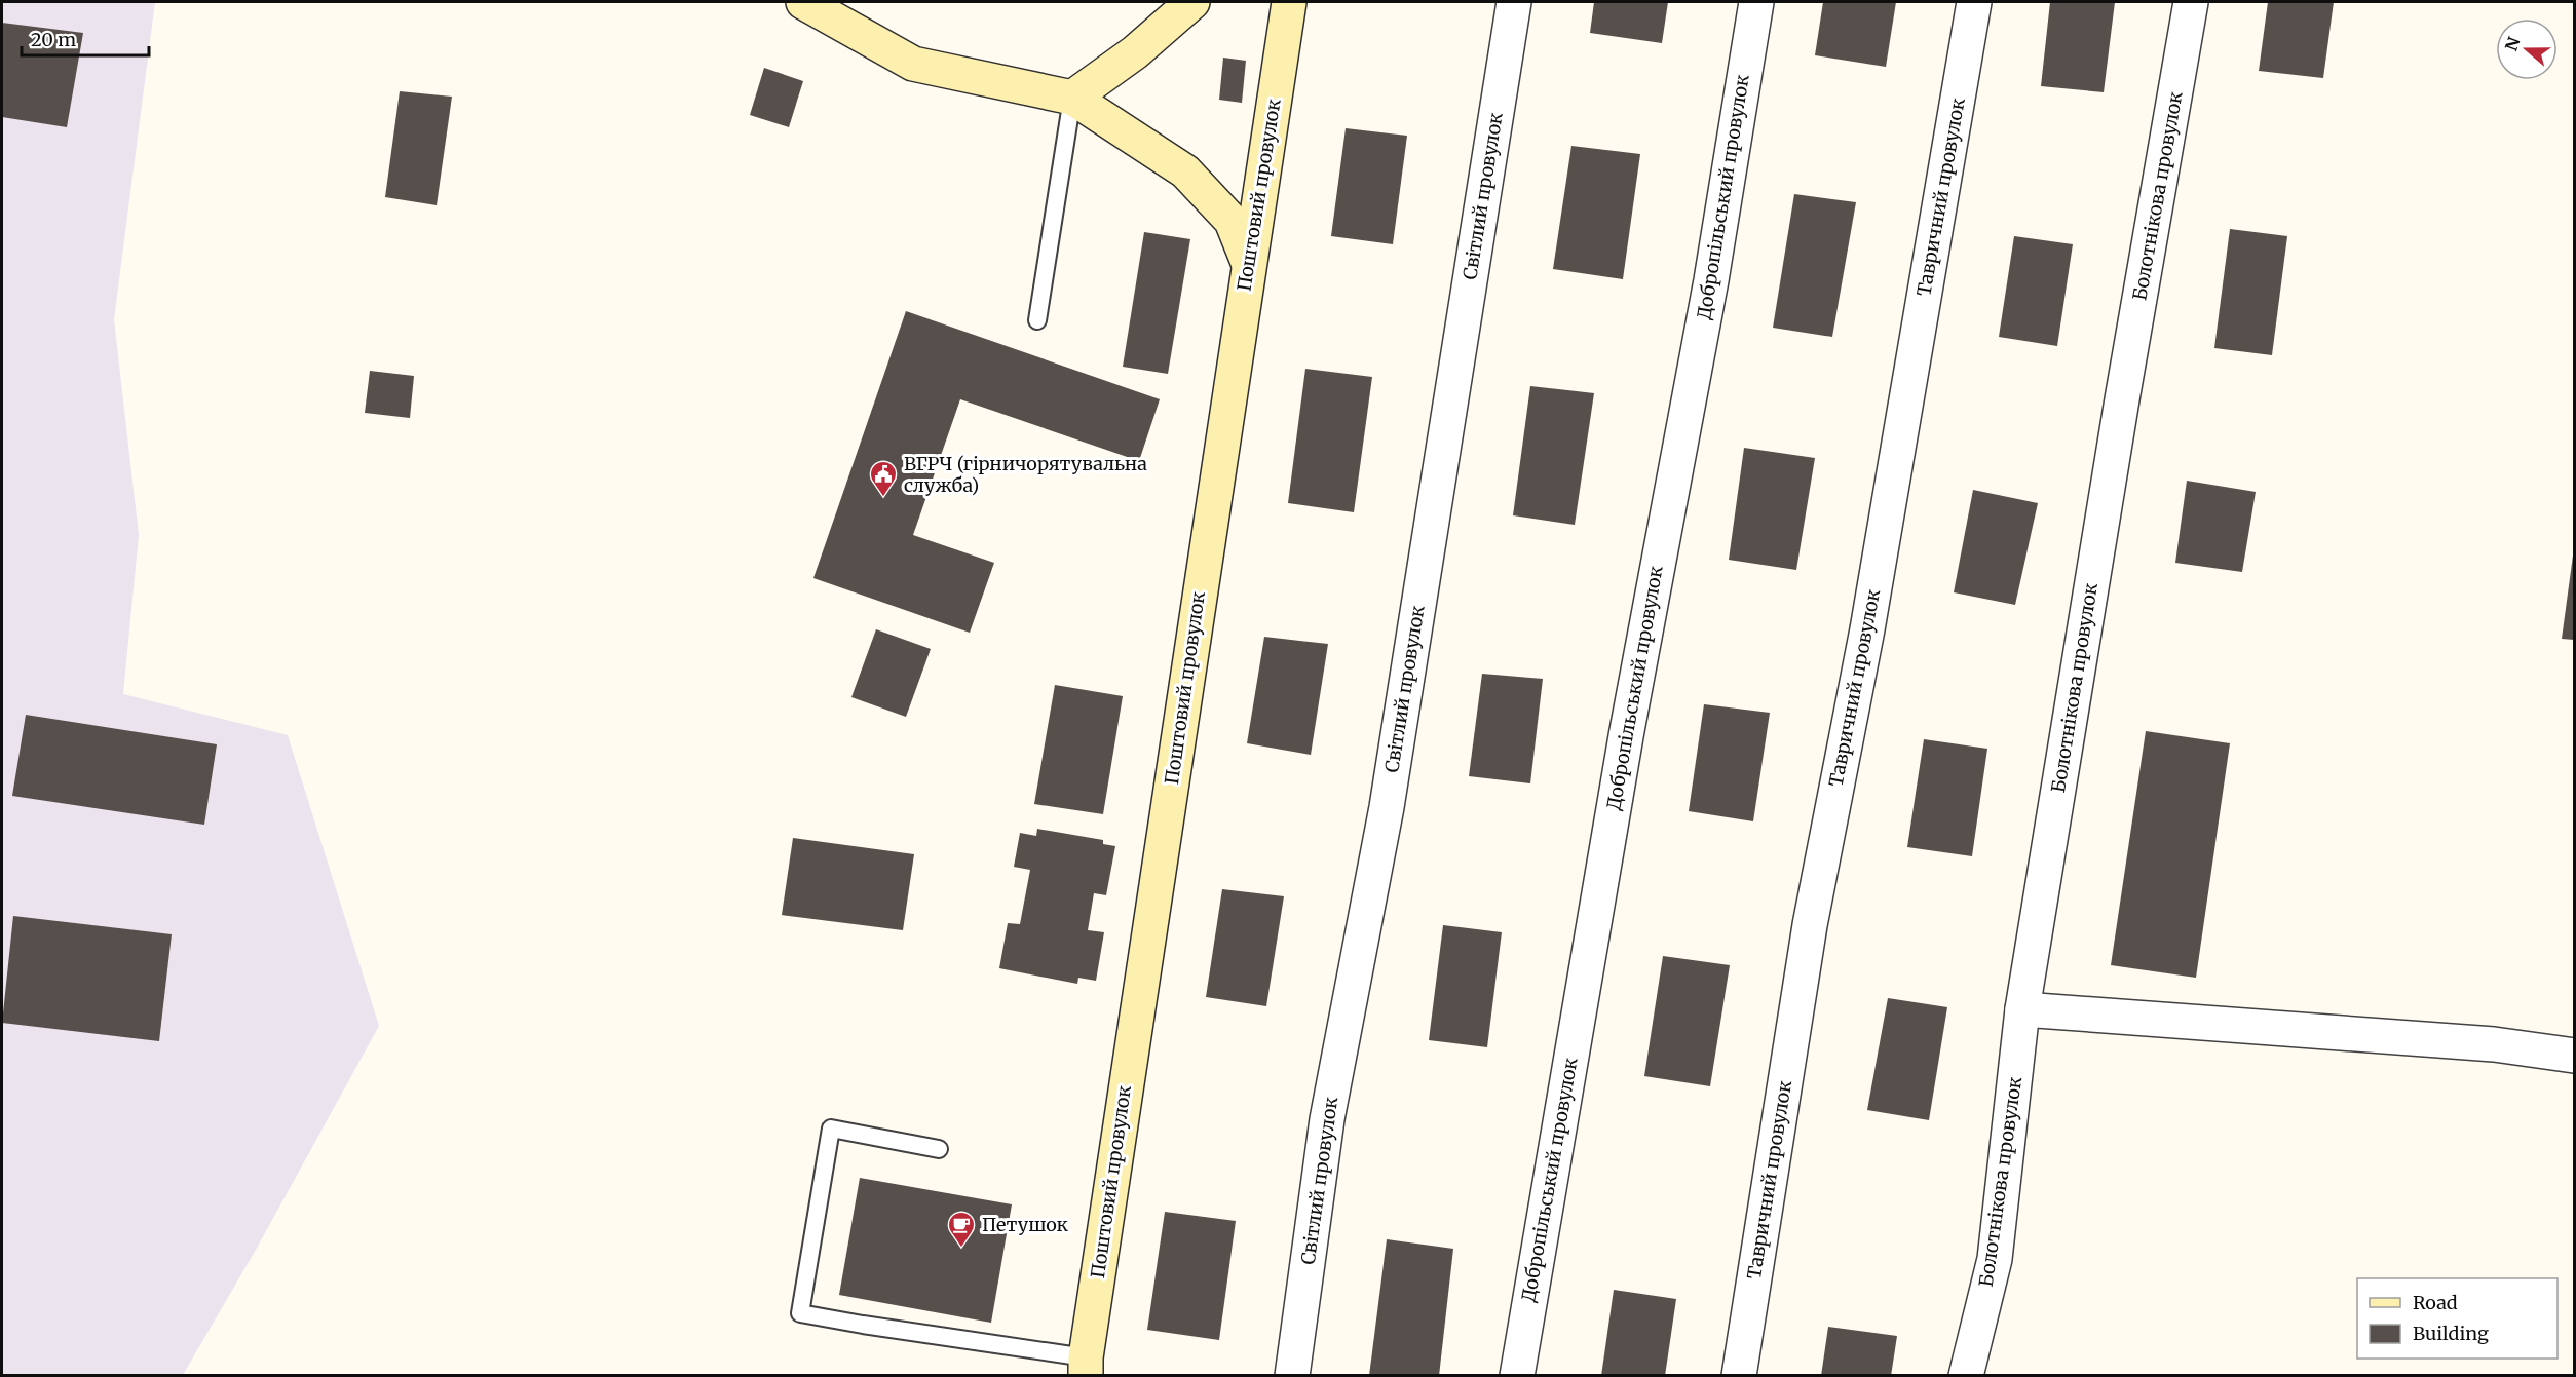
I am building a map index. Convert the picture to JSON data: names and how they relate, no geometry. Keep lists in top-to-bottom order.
{
  "streets": {
    "main road": ["Поштовий провулок"],
    "street": [
      "Світлий провулок",
      "Болотнікова провулок",
      "Добропільський провулок",
      "Тавричний провулок"
    ]
  },
  "places": {
    "public building": ["ВГРЧ (гірничорятувальна служба)"],
    "cafe": ["Петушок"]
  },
  "legend": ["Road", "Building"],
  "scale_bar": "20 m",
  "north": "left"
}
